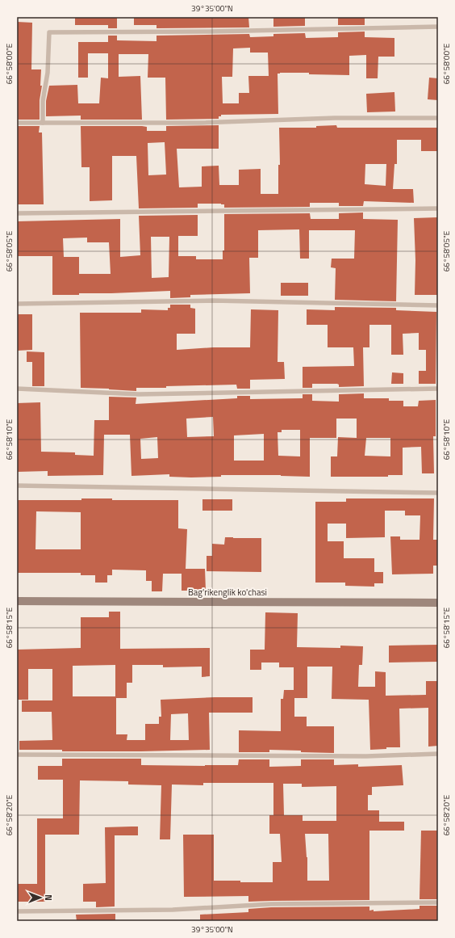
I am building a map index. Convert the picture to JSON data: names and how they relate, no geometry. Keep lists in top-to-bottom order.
{
  "streets": {
    "main road": ["Bag'rikenglik ko'chasi"]
  },
  "north": "right",
  "coordinates": [
    "39°35'00\"N",
    "66°58'00\"E",
    "66°58'05\"E",
    "66°58'10\"E",
    "66°58'15\"E",
    "66°58'20\"E"
  ]
}
